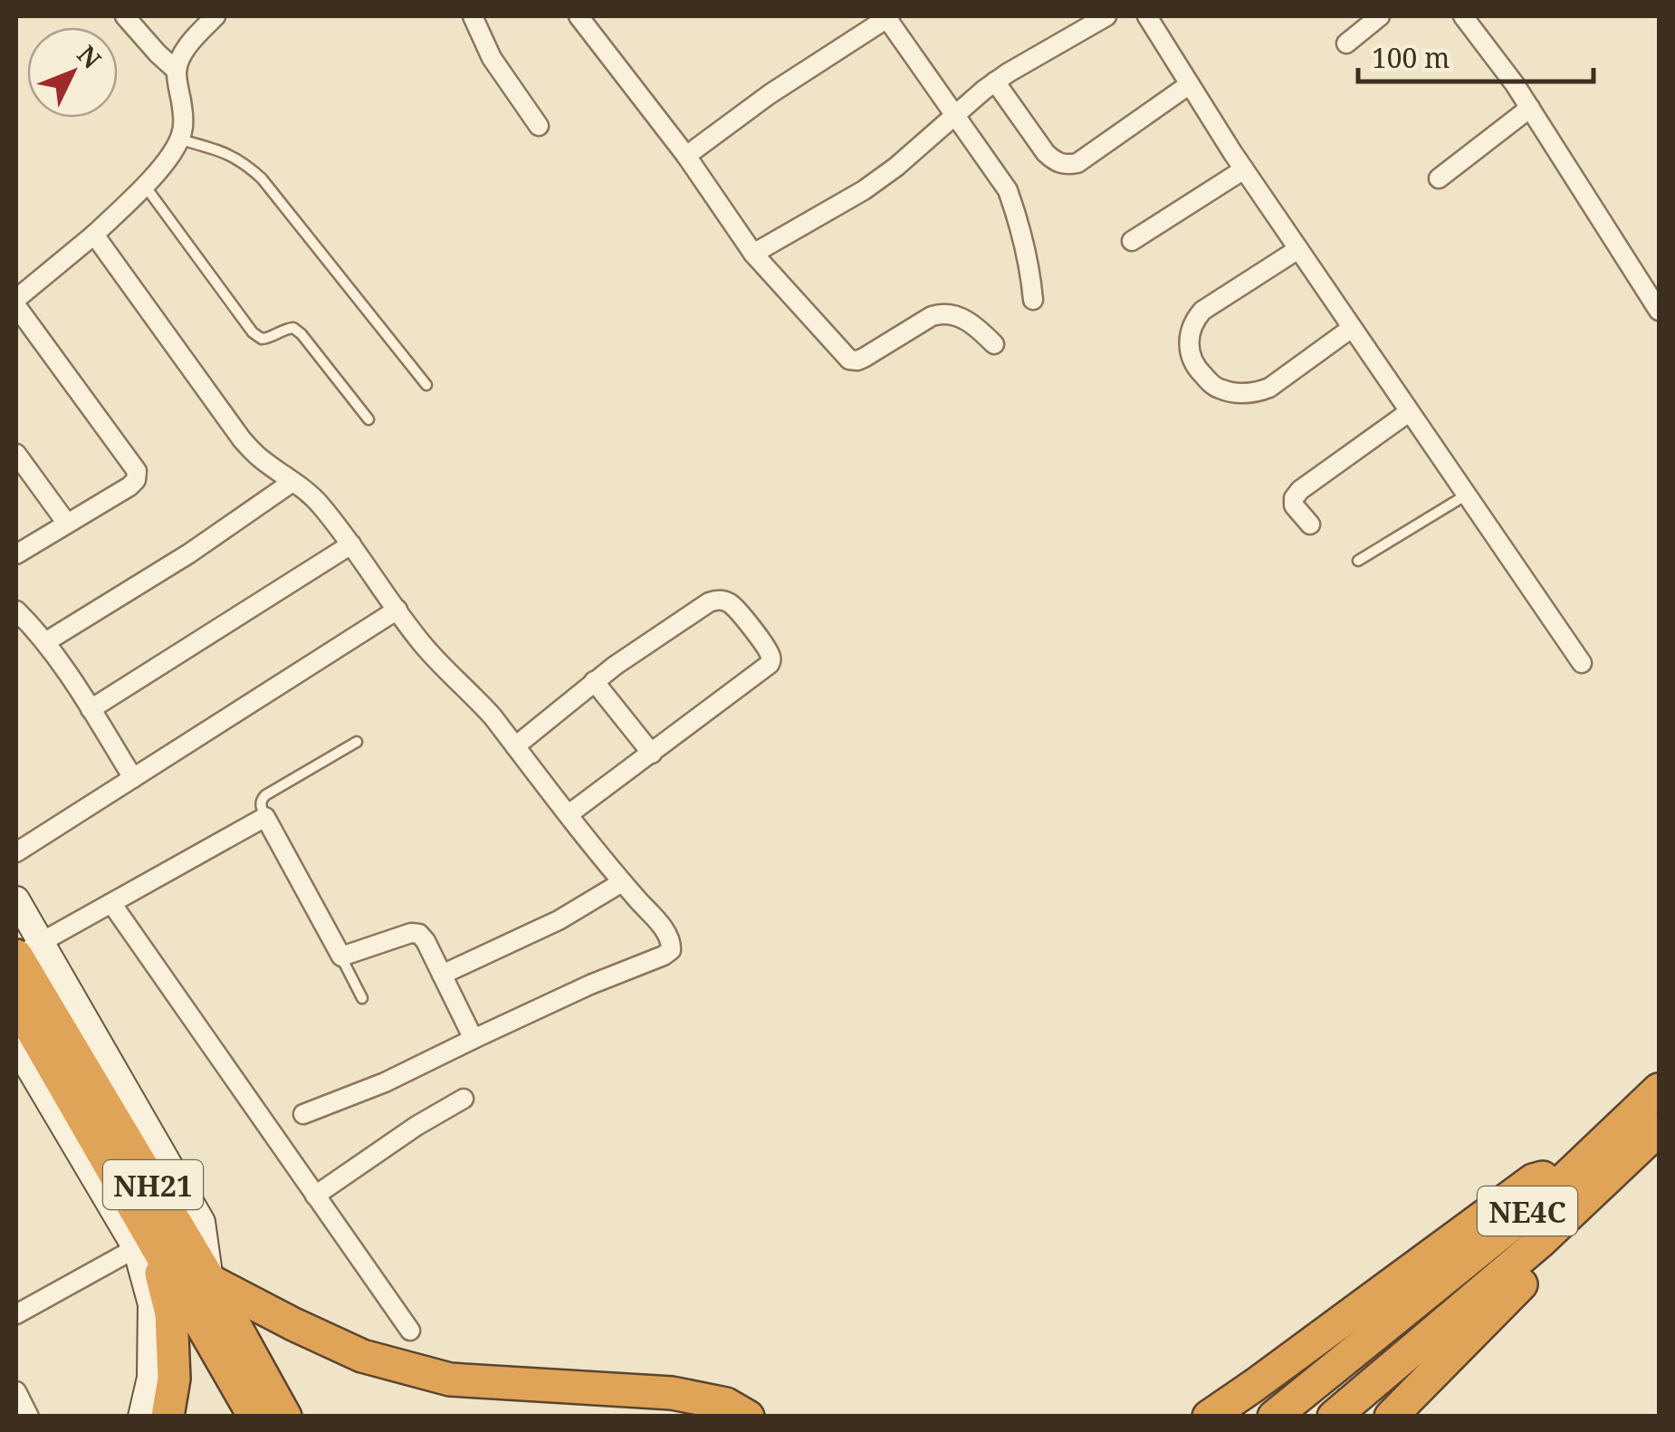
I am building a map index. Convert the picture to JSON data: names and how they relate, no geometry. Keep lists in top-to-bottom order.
{
  "streets": {
    "highway": ["NH21", "NE4C"]
  },
  "scale_bar": "100 m",
  "north": "top right"
}
